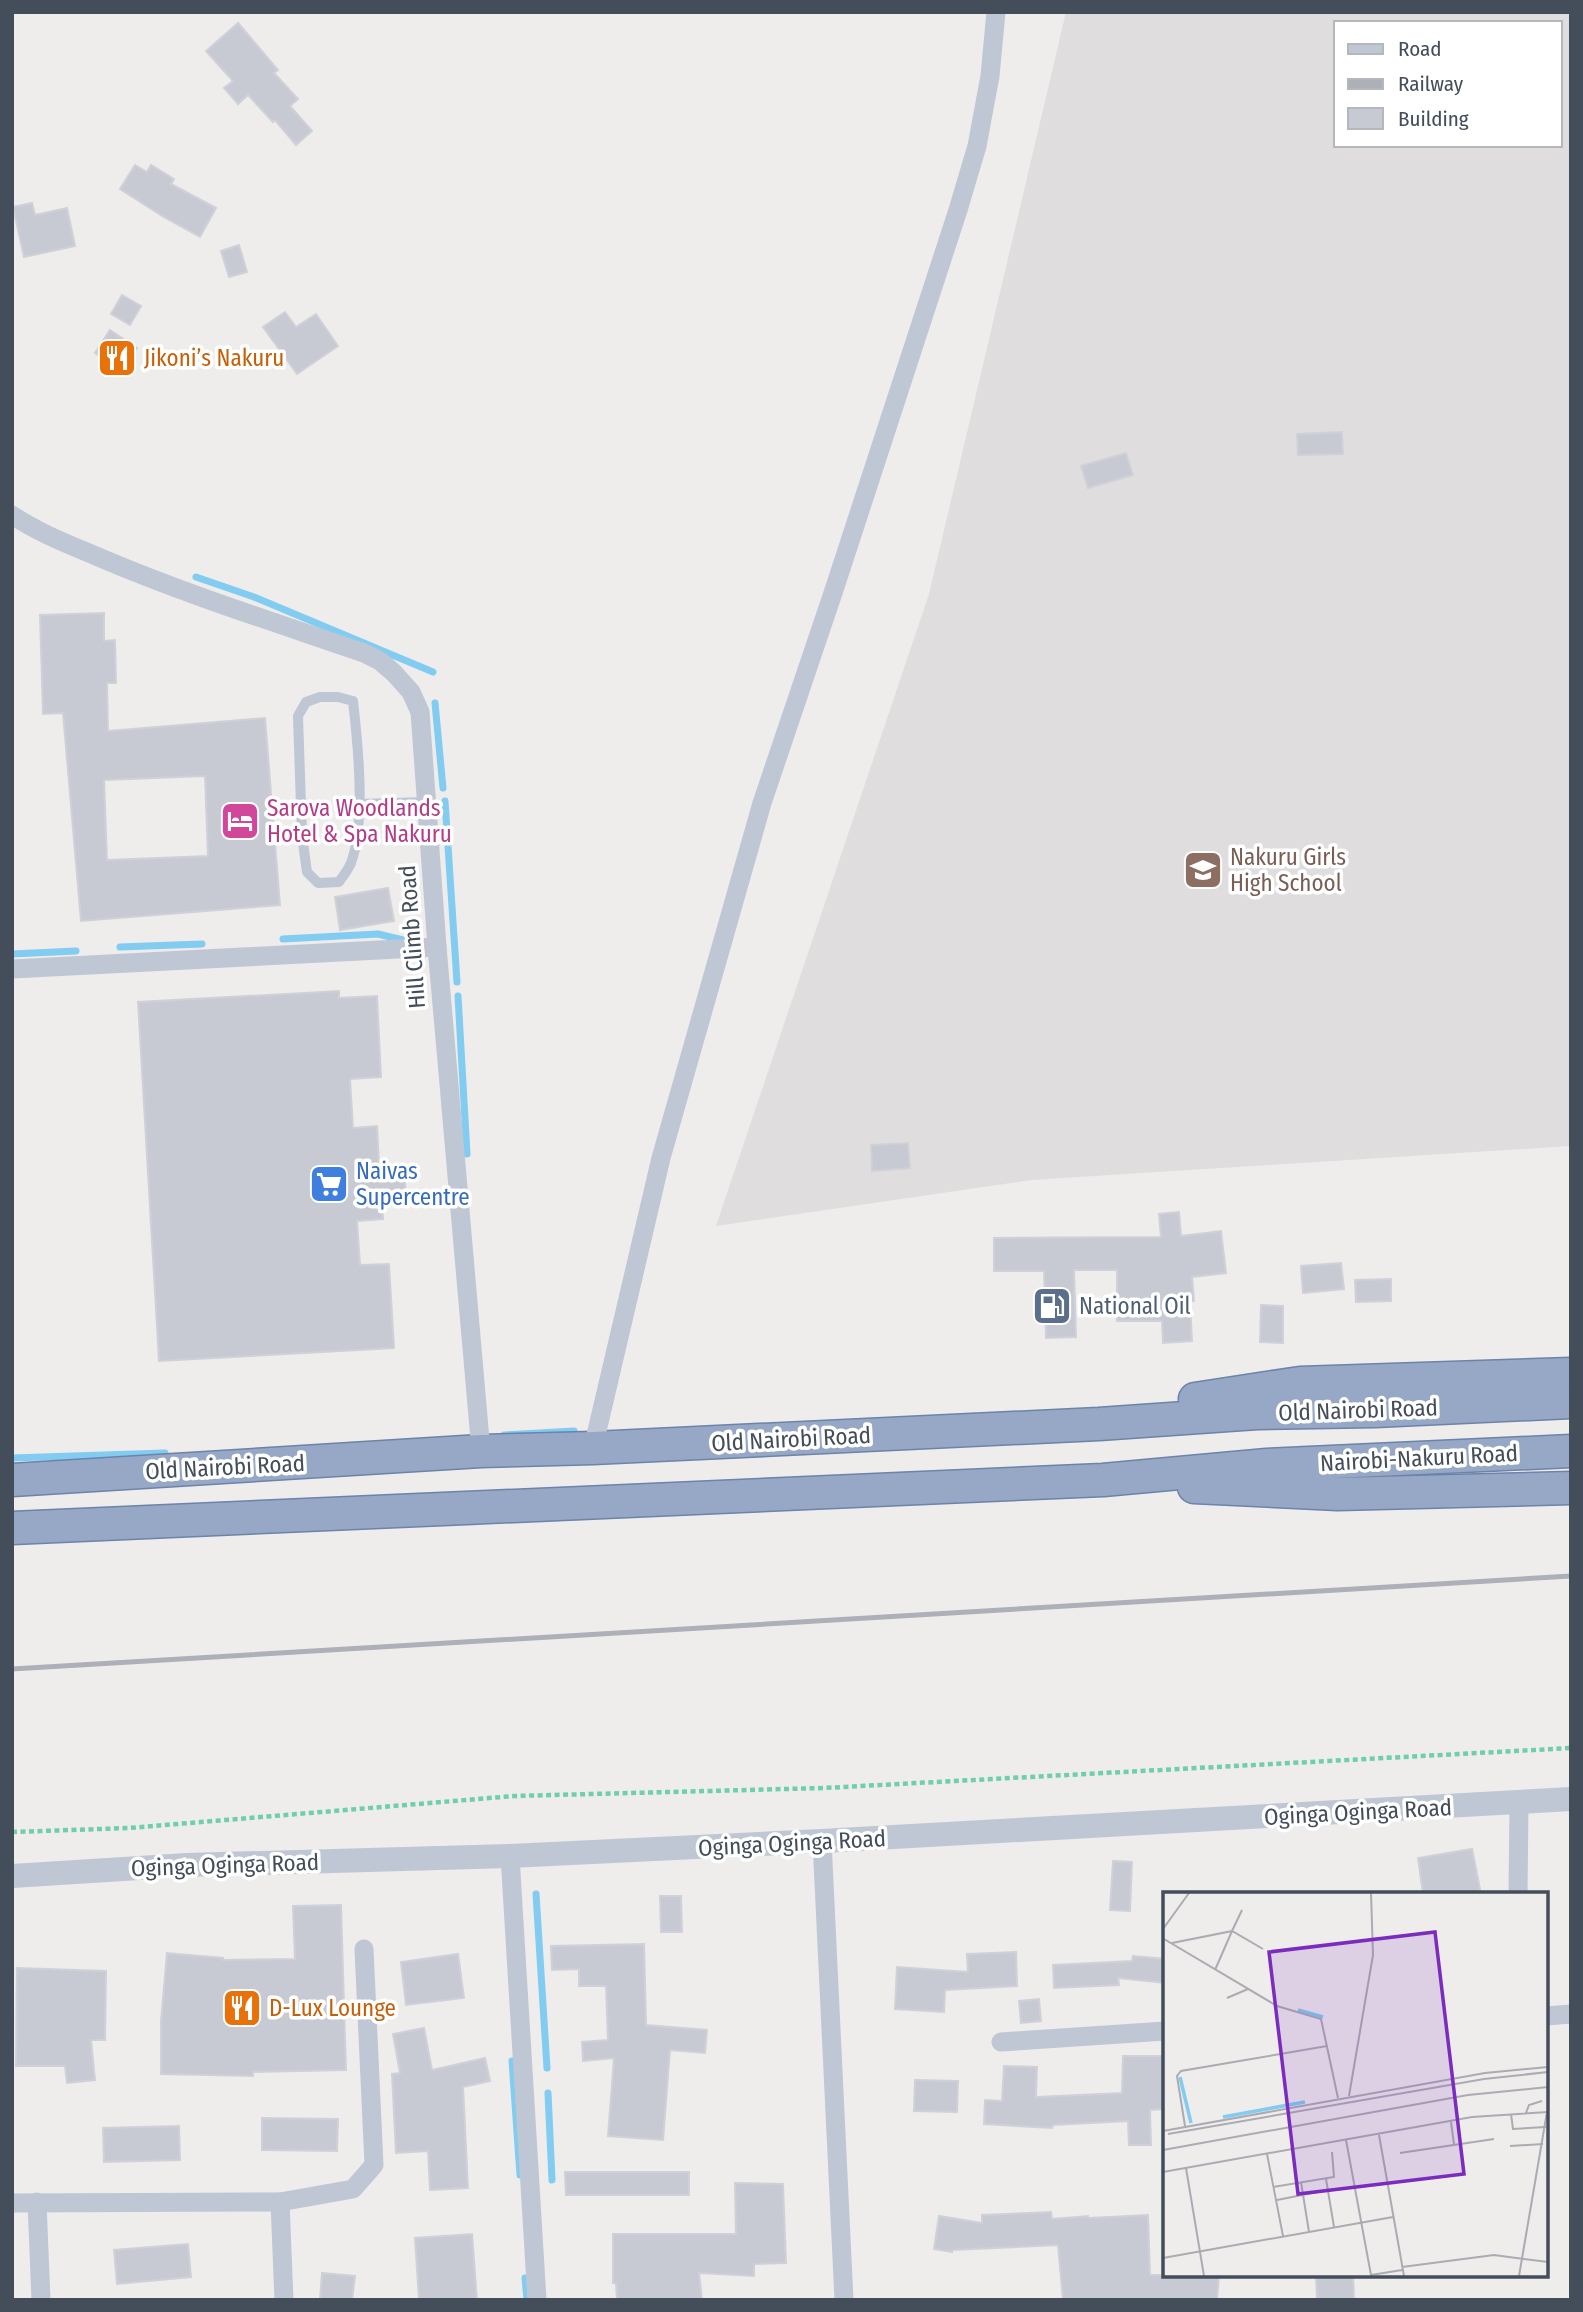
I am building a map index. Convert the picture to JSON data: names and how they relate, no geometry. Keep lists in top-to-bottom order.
{
  "streets": {
    "highway": ["Old Nairobi Road", "Nairobi-Nakuru Road"],
    "street": ["Hill Climb Road", "Oginga Oginga Road"]
  },
  "crossings": [
    ["Hill Climb Road", "Old Nairobi Road"]
  ],
  "places": {
    "restaurant": ["Jikoni’s Nakuru", "D-Lux Lounge"],
    "hotel": ["Sarova Woodlands Hotel & Spa Nakuru"],
    "school or university": ["Nakuru Girls High School"],
    "supermarket": ["Naivas Supercentre"],
    "fuel station": ["National Oil"]
  },
  "legend": ["Road", "Railway", "Building"]
}
